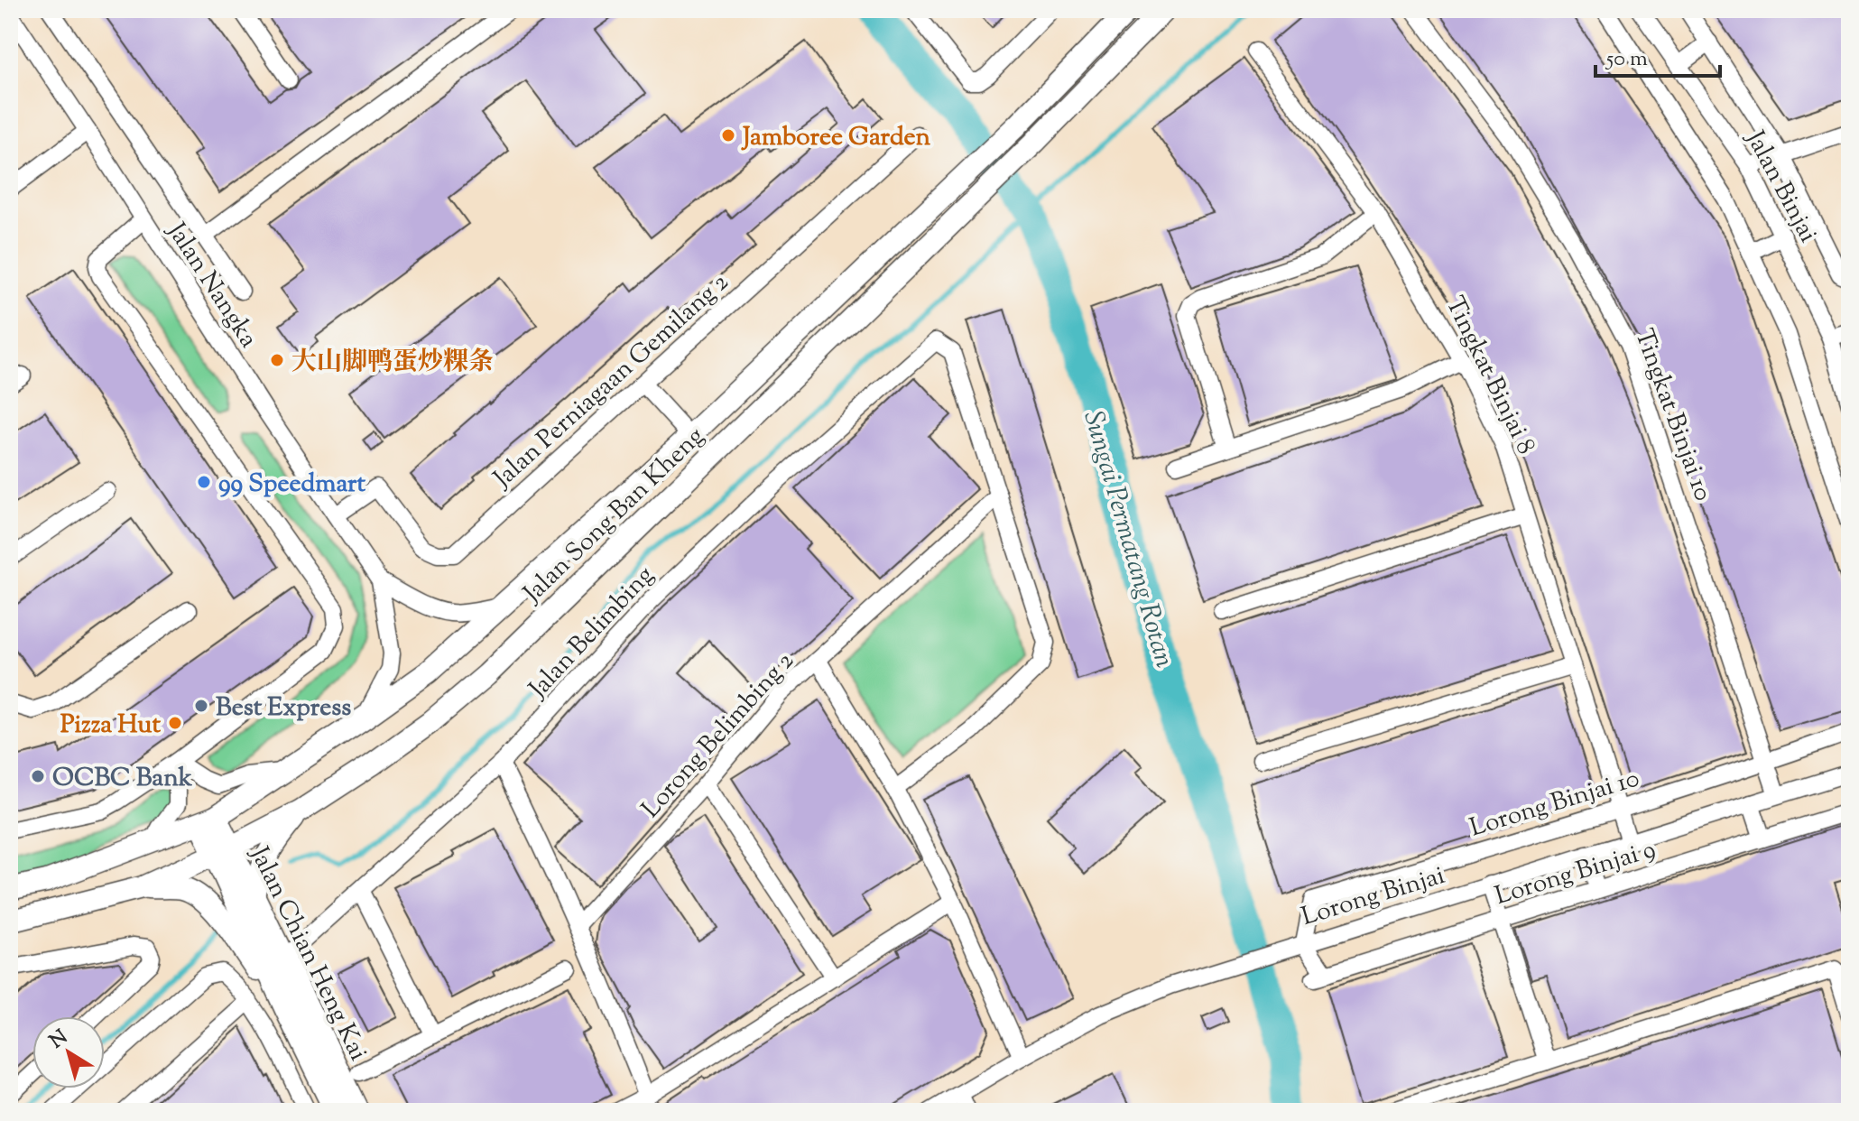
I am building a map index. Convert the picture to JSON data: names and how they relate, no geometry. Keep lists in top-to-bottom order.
{
  "streets": {
    "main road": ["Jalan Song Ban Kheng", "Jalan Chian Heng Kai"],
    "street": [
      "Jalan Binjai",
      "Jalan Nangka",
      "Tingkat Binjai 8",
      "Jalan Perniagaan Gemilang 2",
      "Tingkat Binjai 10",
      "Jalan Belimbing",
      "Lorong Belimbing 2",
      "Lorong Binjai 10",
      "Lorong Binjai 9",
      "Lorong Binjai"
    ]
  },
  "crossings": [
    ["Jalan Nangka", "Jalan Perniagaan Gemilang 2"],
    ["Jalan Nangka", "Jalan Song Ban Kheng"],
    ["Tingkat Binjai 8", "Lorong Binjai 10"],
    ["Tingkat Binjai 8", "Lorong Binjai"],
    ["Tingkat Binjai 10", "Lorong Binjai 10"],
    ["Tingkat Binjai 10", "Lorong Binjai"],
    ["Jalan Song Ban Kheng", "Jalan Chian Heng Kai"],
    ["Jalan Belimbing", "Lorong Belimbing 2"],
    ["Jalan Belimbing", "Jalan Chian Heng Kai"],
    ["Lorong Binjai 10", "Lorong Binjai 9"],
    ["Lorong Binjai 10", "Lorong Binjai"],
    ["Lorong Binjai 9", "Lorong Binjai"]
  ],
  "water": ["Sungai Permatang Rotan"],
  "places": [
    "Jamboree Garden",
    "大山脚鸭蛋炒粿条",
    "99 Speedmart",
    "Best Express",
    "Pizza Hut",
    "OCBC Bank"
  ],
  "scale_bar": "50 m",
  "north": "top left"
}
